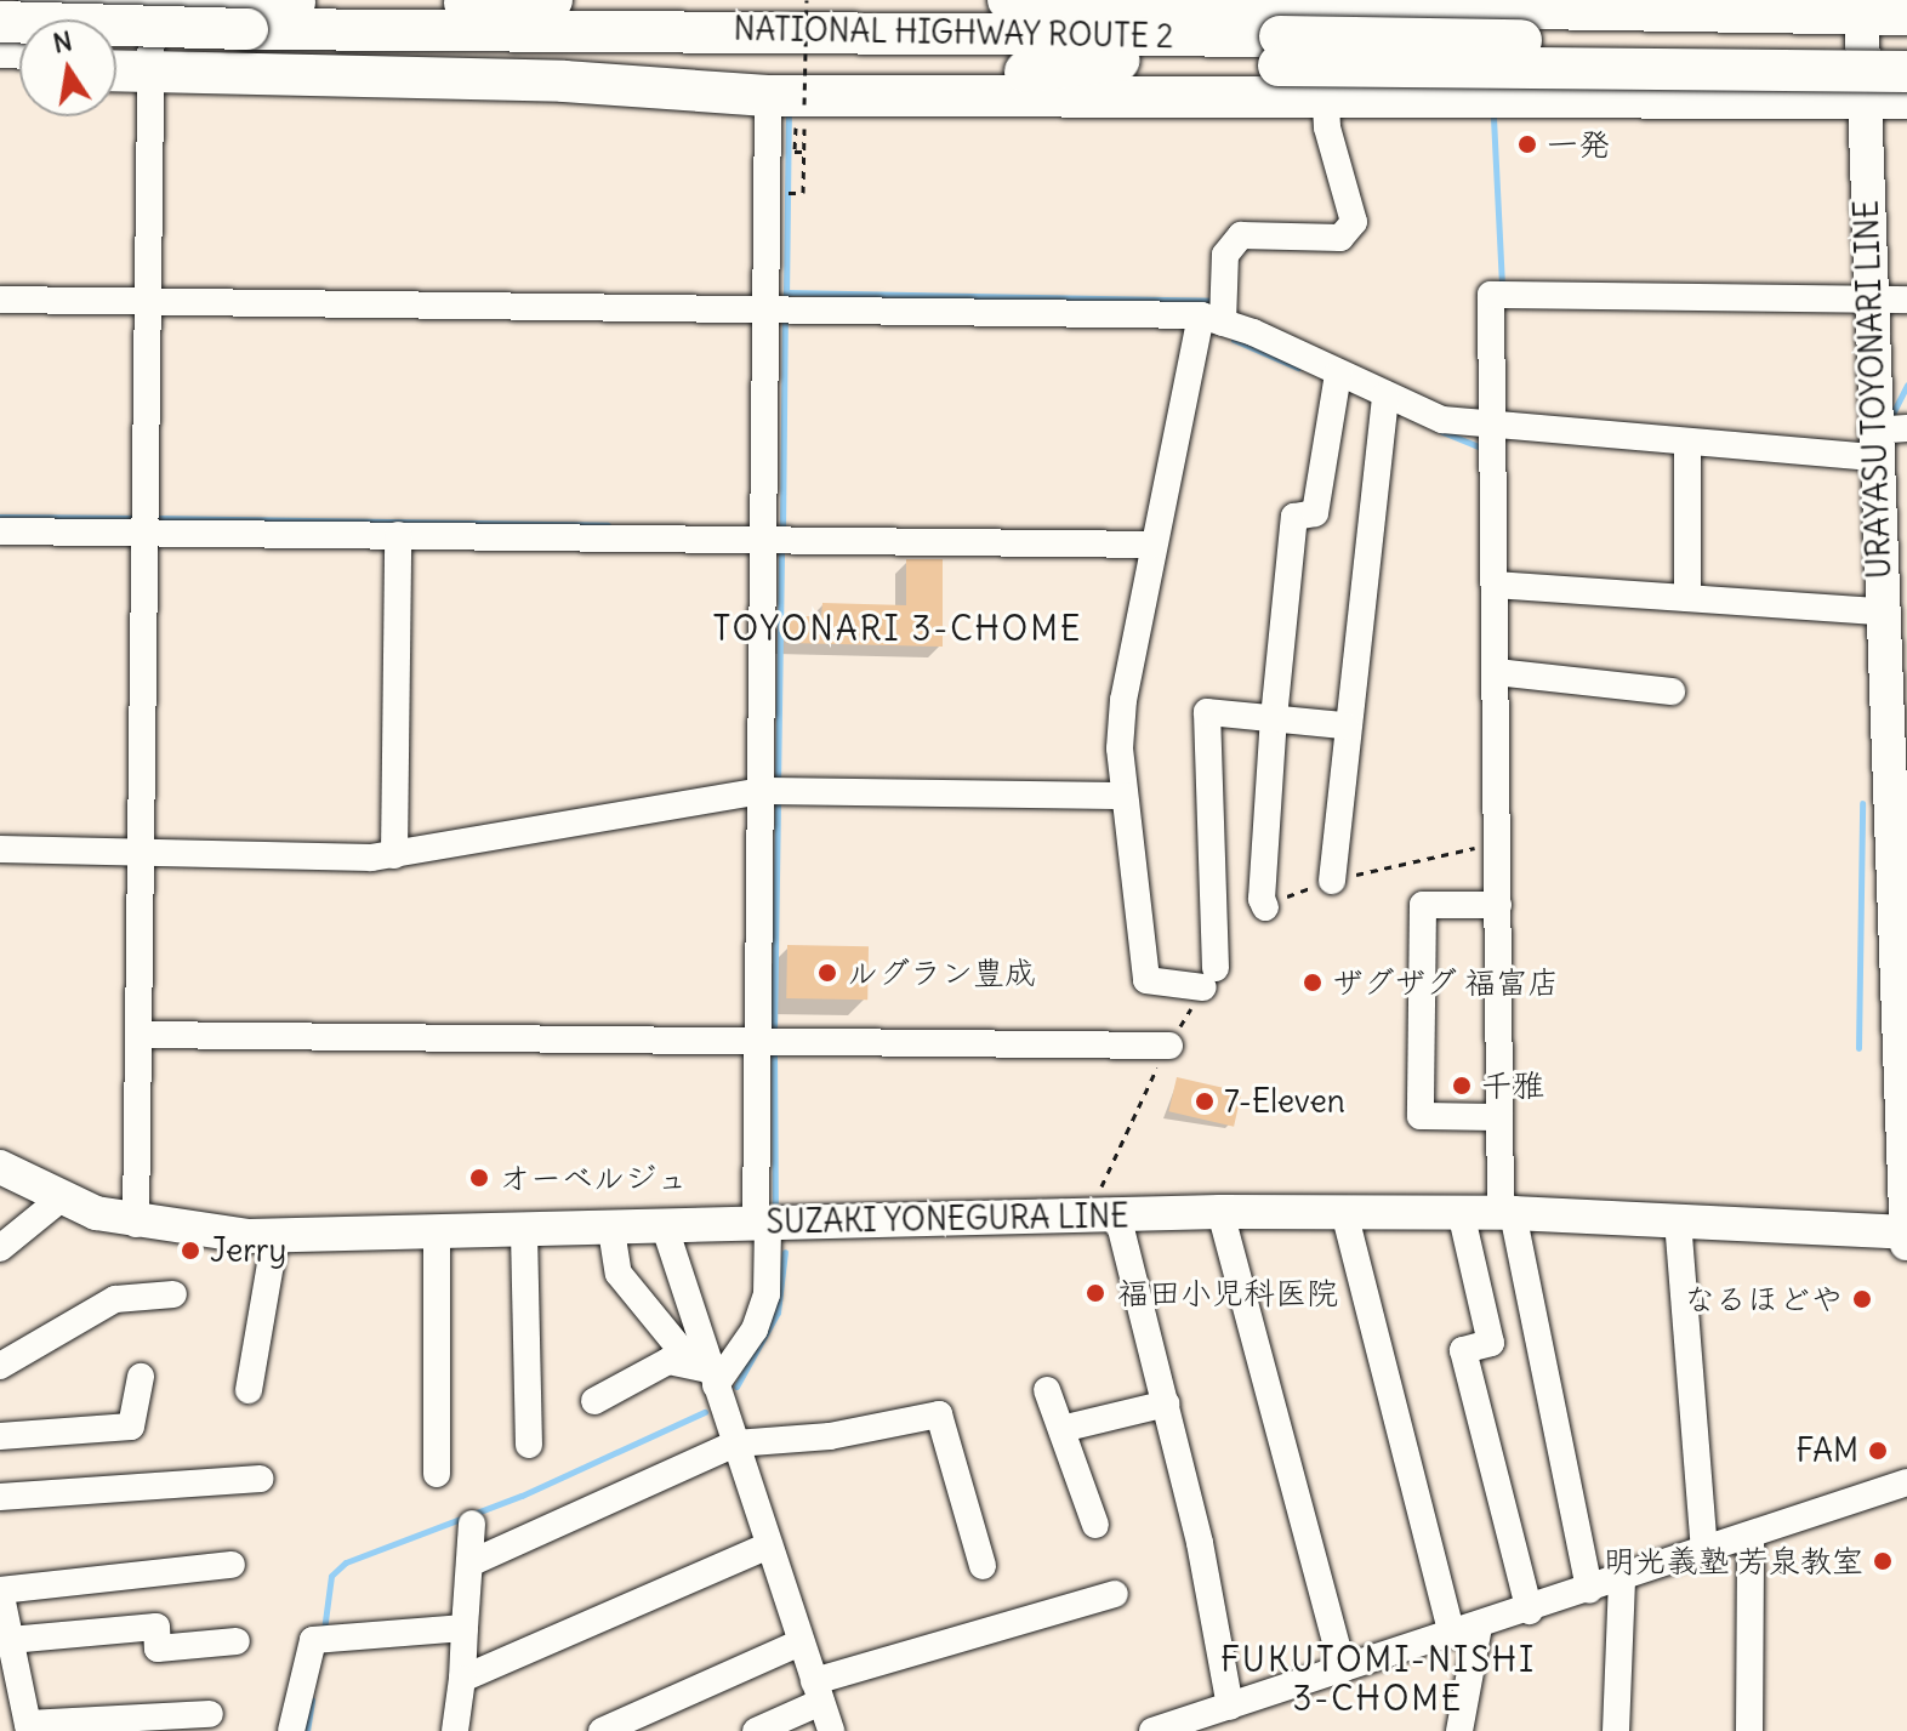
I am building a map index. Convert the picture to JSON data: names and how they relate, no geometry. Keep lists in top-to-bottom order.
{
  "streets": {
    "highway": ["NATIONAL HIGHWAY ROUTE 2"],
    "main road": ["URAYASU TOYONARI LINE", "SUZAKI YONEGURA LINE"]
  },
  "crossings": [
    ["URAYASU TOYONARI LINE", "SUZAKI YONEGURA LINE"]
  ],
  "districts": ["TOYONARI 3-CHOME", "FUKUTOMI-NISHI 3-CHOME"],
  "places": [
    "一発",
    "ルグラン豊成",
    "ザグザグ 福富店",
    "千雅",
    "7-Eleven",
    "オーベルジュ",
    "Jerry",
    "福田小児科医院",
    "なるほどや",
    "FAM",
    "明光義塾 芳泉教室"
  ],
  "north": "top"
}
